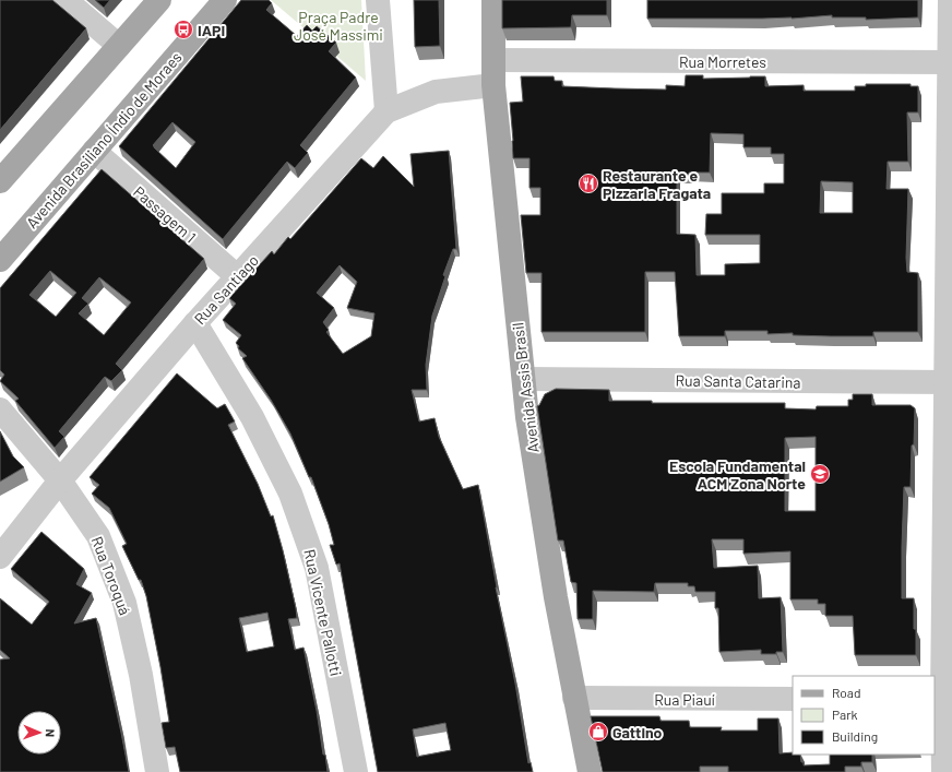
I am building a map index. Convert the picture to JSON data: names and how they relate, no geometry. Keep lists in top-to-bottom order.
{
  "streets": {
    "main road": ["Avenida Brasiliano Índio de Moraes", "Avenida Assis Brasil"],
    "street": [
      "Rua Morretes",
      "Passagem 1",
      "Rua Santiago",
      "Rua Santa Catarina",
      "Rua Toroquá",
      "Rua Vicente Pallotti",
      "Rua Piauí"
    ]
  },
  "crossings": [
    ["Rua Morretes", "Avenida Assis Brasil"],
    ["Avenida Brasiliano Índio de Moraes", "Passagem 1"],
    ["Passagem 1", "Rua Santiago"],
    ["Rua Santiago", "Avenida Assis Brasil"],
    ["Rua Santiago", "Rua Toroquá"],
    ["Rua Santiago", "Rua Vicente Pallotti"],
    ["Rua Santa Catarina", "Avenida Assis Brasil"],
    ["Avenida Assis Brasil", "Rua Piauí"]
  ],
  "parks": ["Praça Padre José Massimi"],
  "places": {
    "bus stop": ["IAPI"],
    "restaurant": ["Restaurante e Pizzaria Fragata"],
    "school or university": ["Escola Fundamental ACM Zona Norte"],
    "shop": ["Gattino"]
  },
  "legend": ["Road", "Park", "Building"],
  "north": "right"
}
